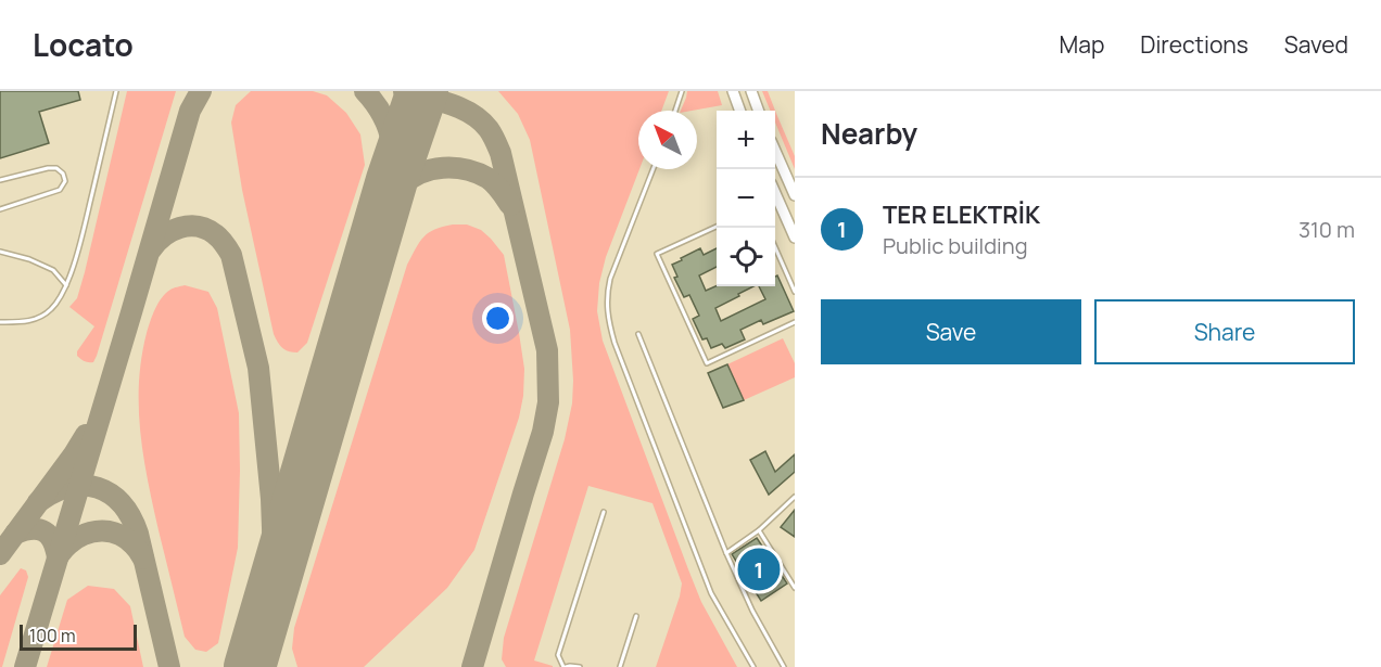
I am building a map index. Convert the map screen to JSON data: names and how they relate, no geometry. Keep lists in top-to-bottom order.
{
  "scale_bar": "100 m",
  "north": "top left",
  "page": {
    "header": "Locato",
    "nav": ["Map", "Directions", "Saved"],
    "heading": "Nearby",
    "map_buttons": ["+", "−"],
    "list": [
      {
        "mark": "1",
        "name": "TER ELEKTRİK",
        "note": "Public building",
        "value": "310 m"
      }
    ],
    "buttons": ["Save", "Share"],
    "pins": "1",
    "scale": "100 m"
  }
}
